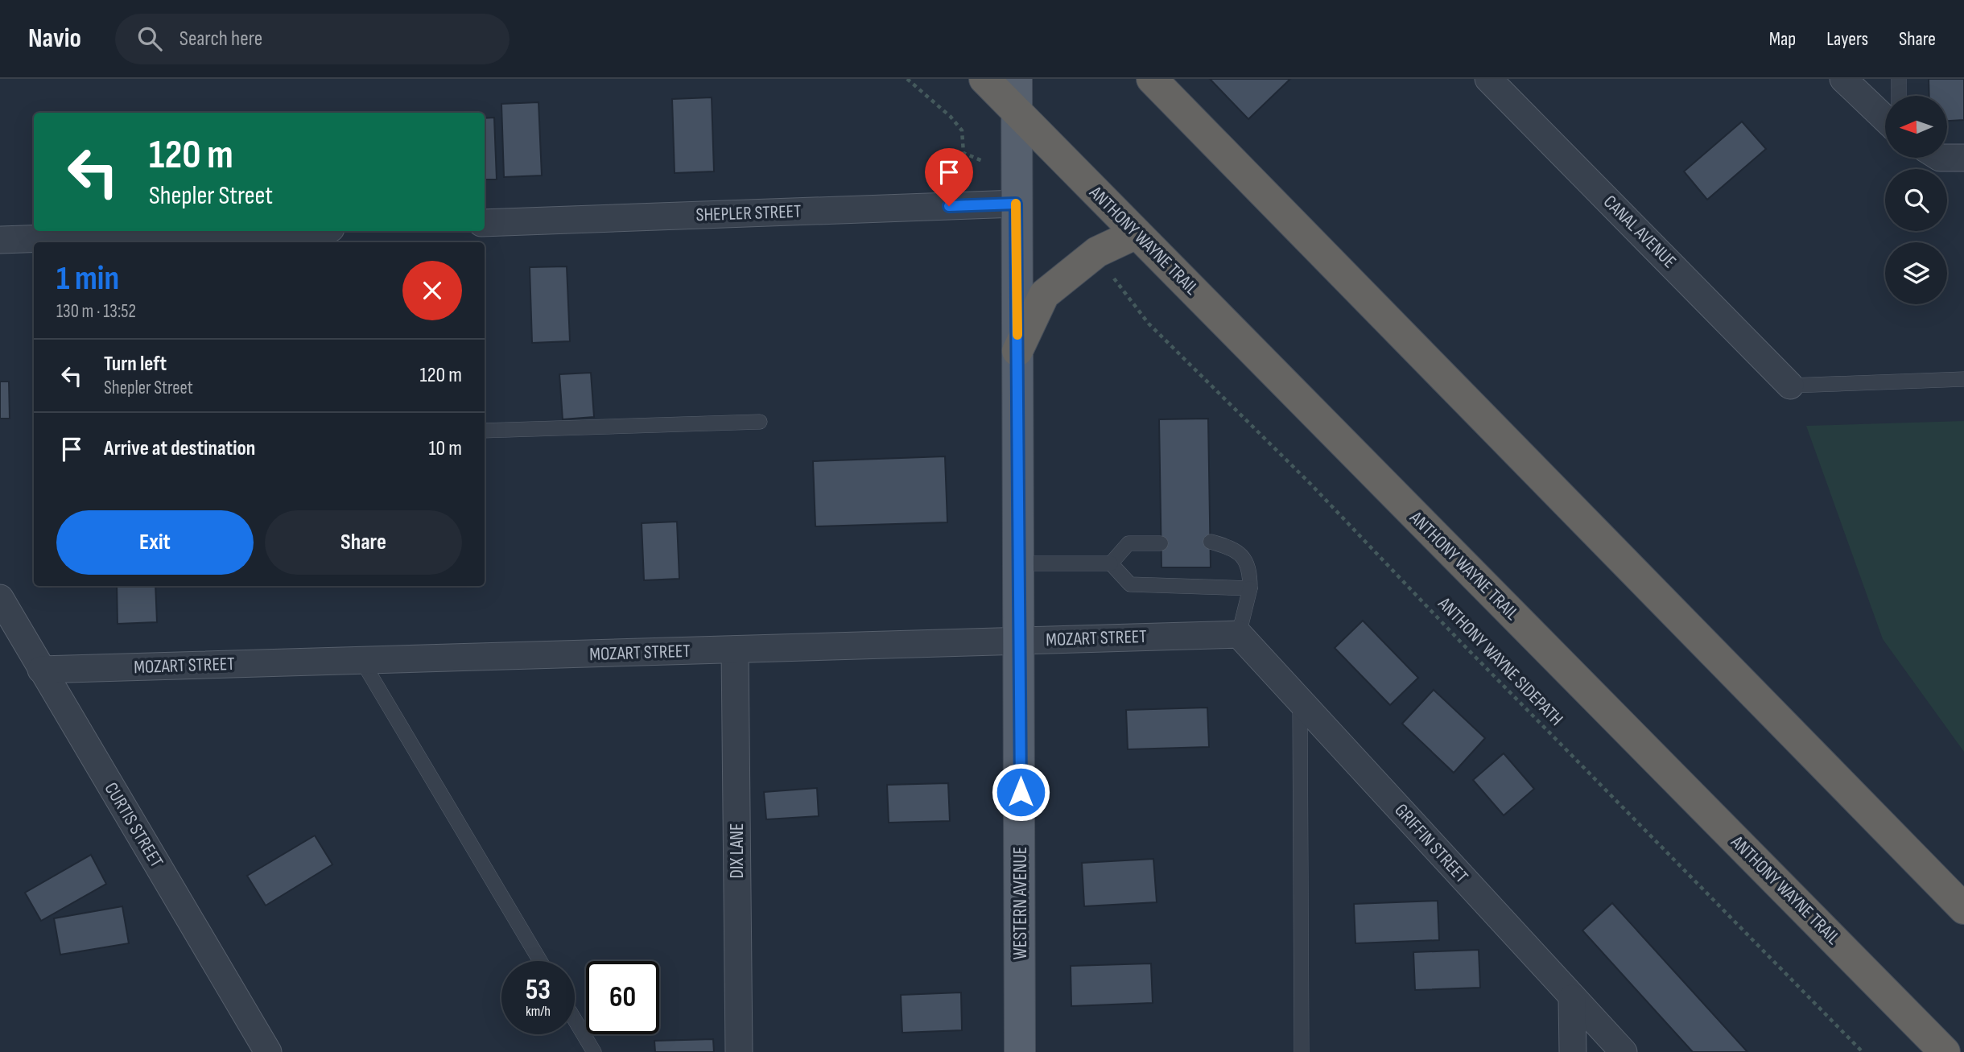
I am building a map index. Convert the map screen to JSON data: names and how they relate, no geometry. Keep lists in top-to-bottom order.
{
  "streets": {
    "highway": ["ANTHONY WAYNE TRAIL"],
    "main road": ["WESTERN AVENUE"],
    "street": [
      "SHEPLER STREET",
      "CANAL AVENUE",
      "MOZART STREET",
      "CURTIS STREET",
      "GRIFFIN STREET",
      "DIX LANE"
    ],
    "path": ["ANTHONY WAYNE SIDEPATH"]
  },
  "crossings": [
    ["SHEPLER STREET", "WESTERN AVENUE"],
    ["ANTHONY WAYNE TRAIL", "WESTERN AVENUE"],
    ["MOZART STREET", "CURTIS STREET"],
    ["MOZART STREET", "GRIFFIN STREET"],
    ["MOZART STREET", "DIX LANE"],
    ["MOZART STREET", "WESTERN AVENUE"]
  ],
  "north": "left",
  "page": {
    "header": "Navio",
    "search": "Search here",
    "nav": ["Map", "Layers", "Share"],
    "turn": ["120 m", "Shepler Street"],
    "heading": ["1 min", "130 m · 13:52"],
    "list": [
      {
        "name": "Turn left",
        "note": "Shepler Street",
        "value": "120 m"
      },
      {
        "name": "Arrive at destination",
        "value": "10 m"
      }
    ],
    "buttons": ["Exit", "Share"],
    "speed": "53 km/h",
    "limit": "60"
  }
}
